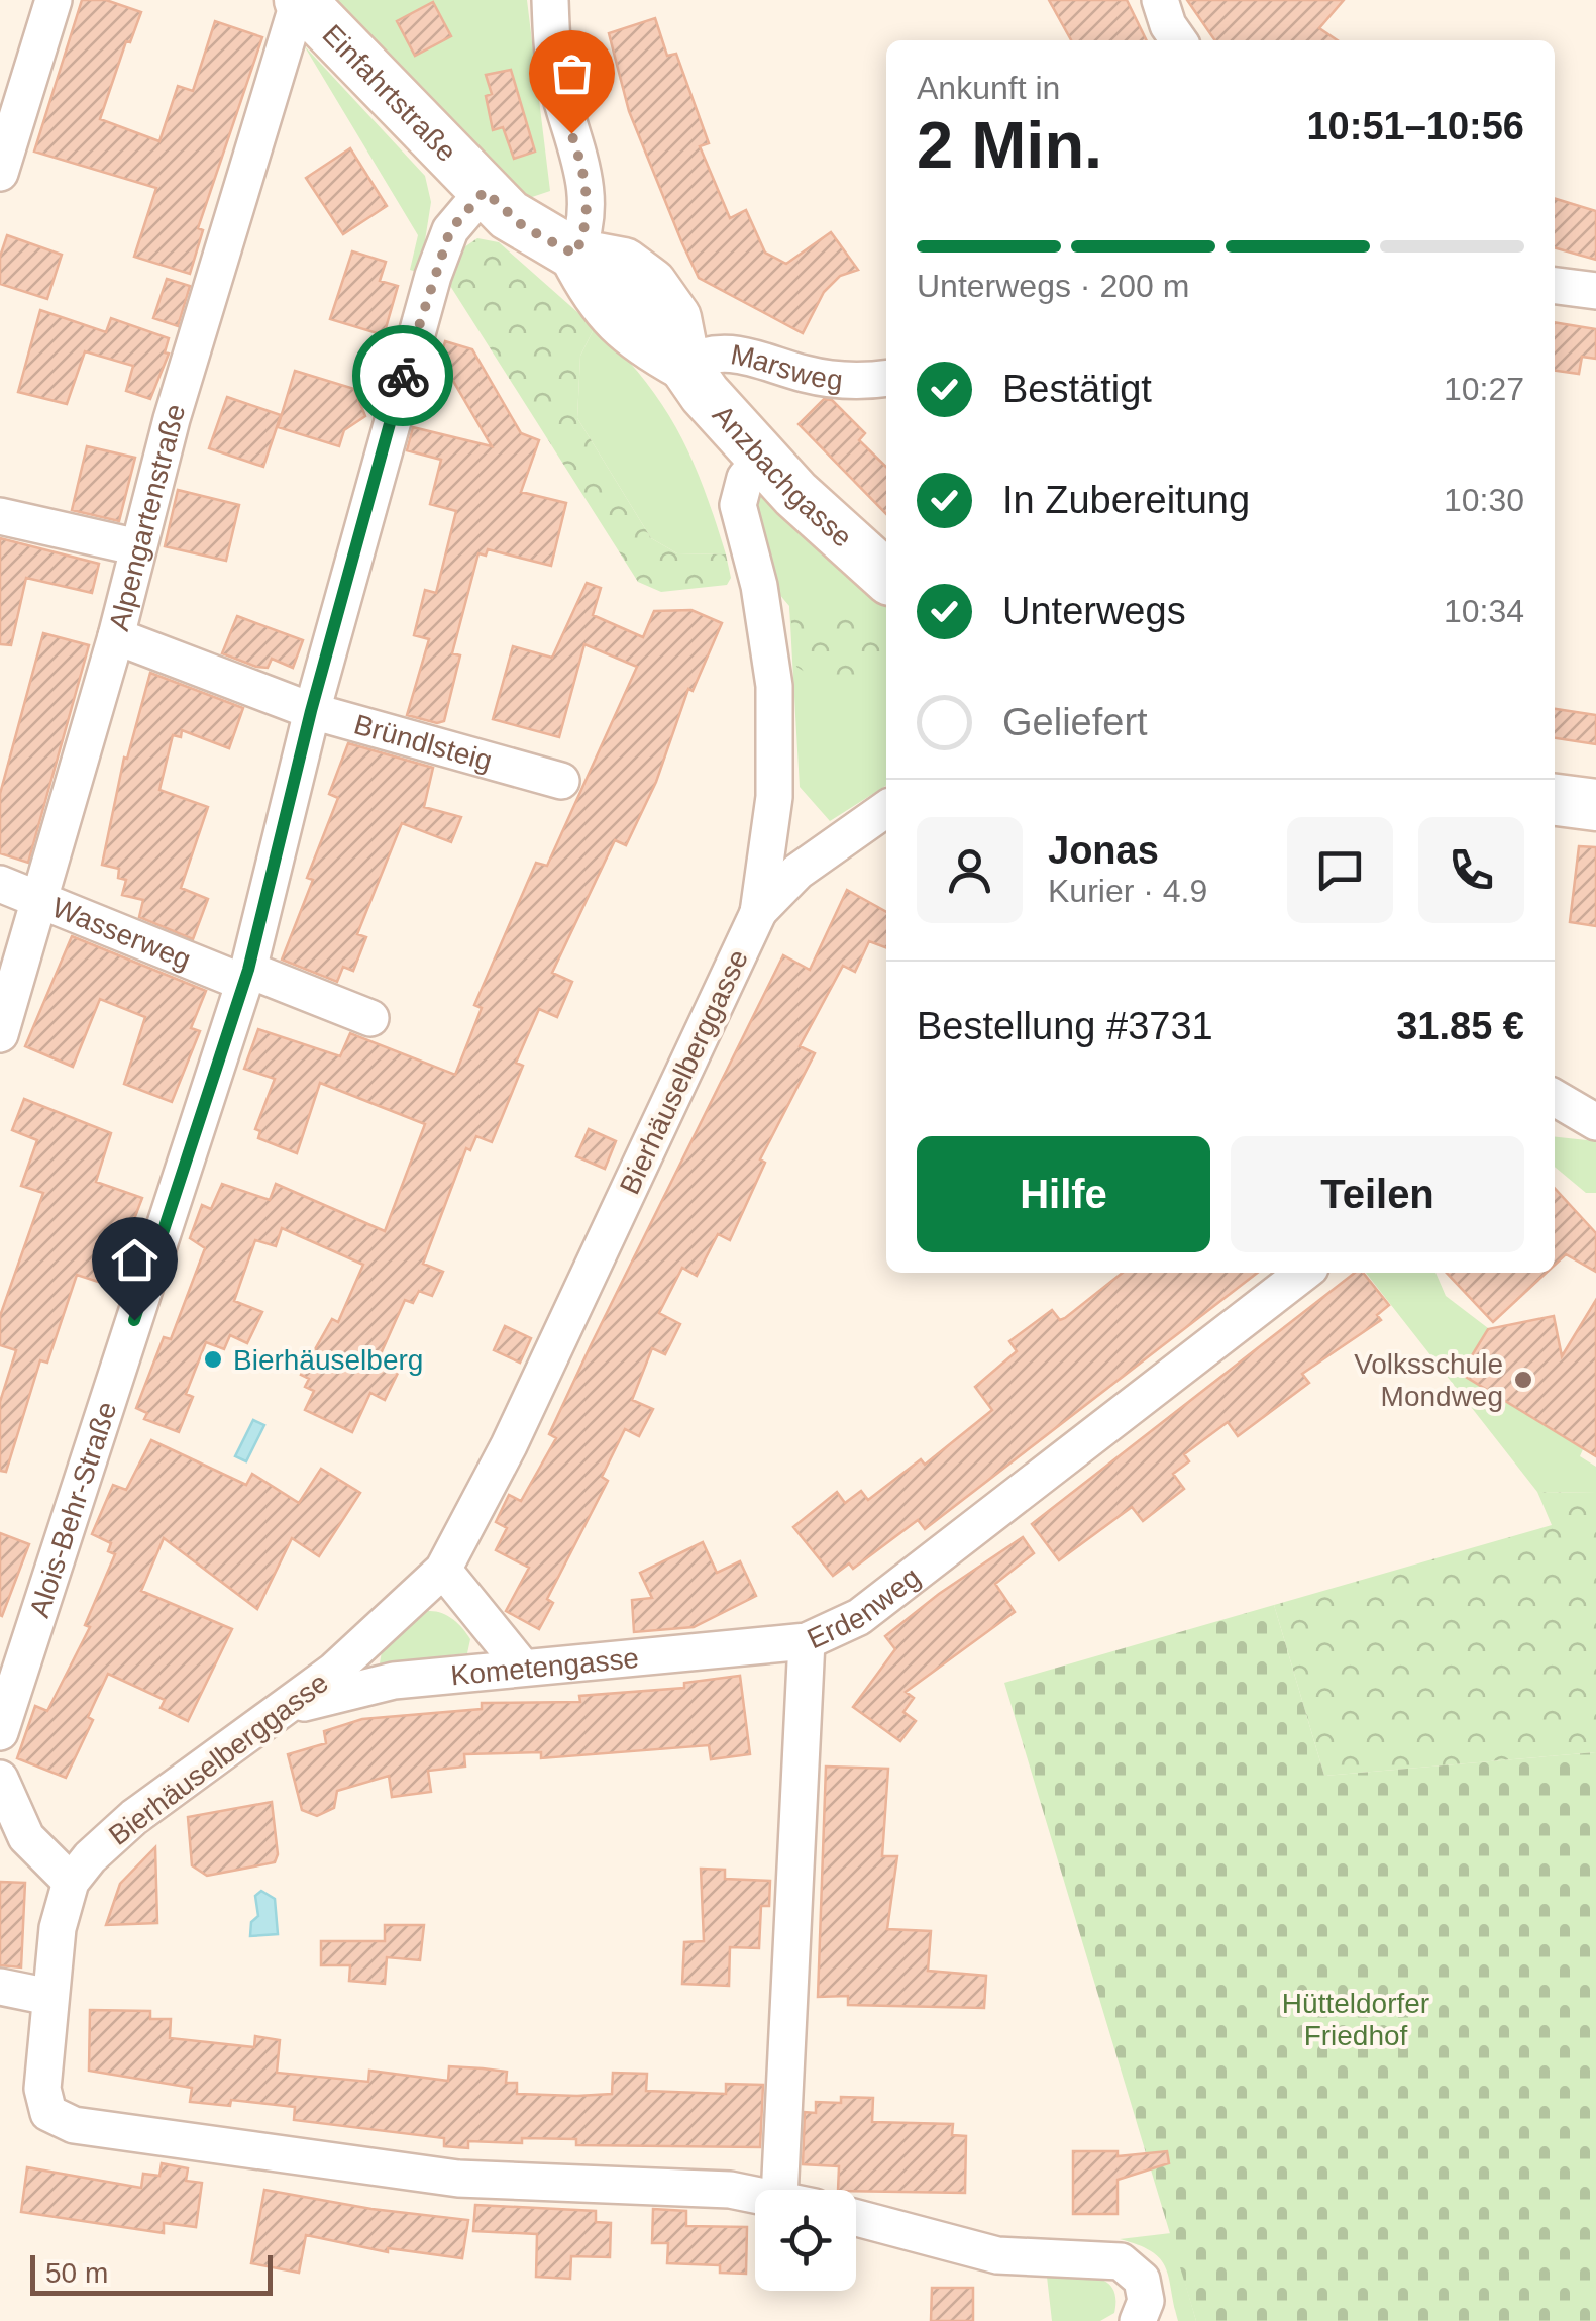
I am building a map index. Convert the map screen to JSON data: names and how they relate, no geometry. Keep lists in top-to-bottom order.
{
  "streets": {
    "street": [
      "Einfahrtstraße",
      "Marsweg",
      "Anzbachgasse",
      "Alpengartenstraße",
      "Bründlsteig",
      "Wasserweg",
      "Bierhäuselberggasse",
      "Alois-Behr-Straße",
      "Erdenweg",
      "Kometengasse"
    ]
  },
  "crossings": [
    ["Einfahrtstraße", "Anzbachgasse"],
    ["Einfahrtstraße", "Alpengartenstraße"],
    ["Einfahrtstraße", "Alois-Behr-Straße"],
    ["Marsweg", "Anzbachgasse"],
    ["Anzbachgasse", "Bierhäuselberggasse"],
    ["Alpengartenstraße", "Bründlsteig"],
    ["Alpengartenstraße", "Wasserweg"],
    ["Bründlsteig", "Alois-Behr-Straße"],
    ["Wasserweg", "Alois-Behr-Straße"],
    ["Bierhäuselberggasse", "Kometengasse"],
    ["Erdenweg", "Kometengasse"]
  ],
  "parks": ["Hütteldorfer Friedhof"],
  "places": ["Bierhäuselberg", "Volksschule Mondweg"],
  "scale_bar": "50 m",
  "page": {
    "heading": ["2 Min.", "Ankunft in", "10:51–10:56"],
    "panel": [
      "Jonas",
      "Kurier · 4.9",
      "Bestellung #3731",
      "31.85 €"
    ],
    "bar": "Unterwegs · 200 m",
    "list": [
      ["Bestätigt", "10:27"],
      ["In Zubereitung", "10:30"],
      ["Unterwegs", "10:34"],
      "Geliefert"
    ],
    "buttons": ["Hilfe", "Teilen"],
    "scale": "50 m"
  }
}
